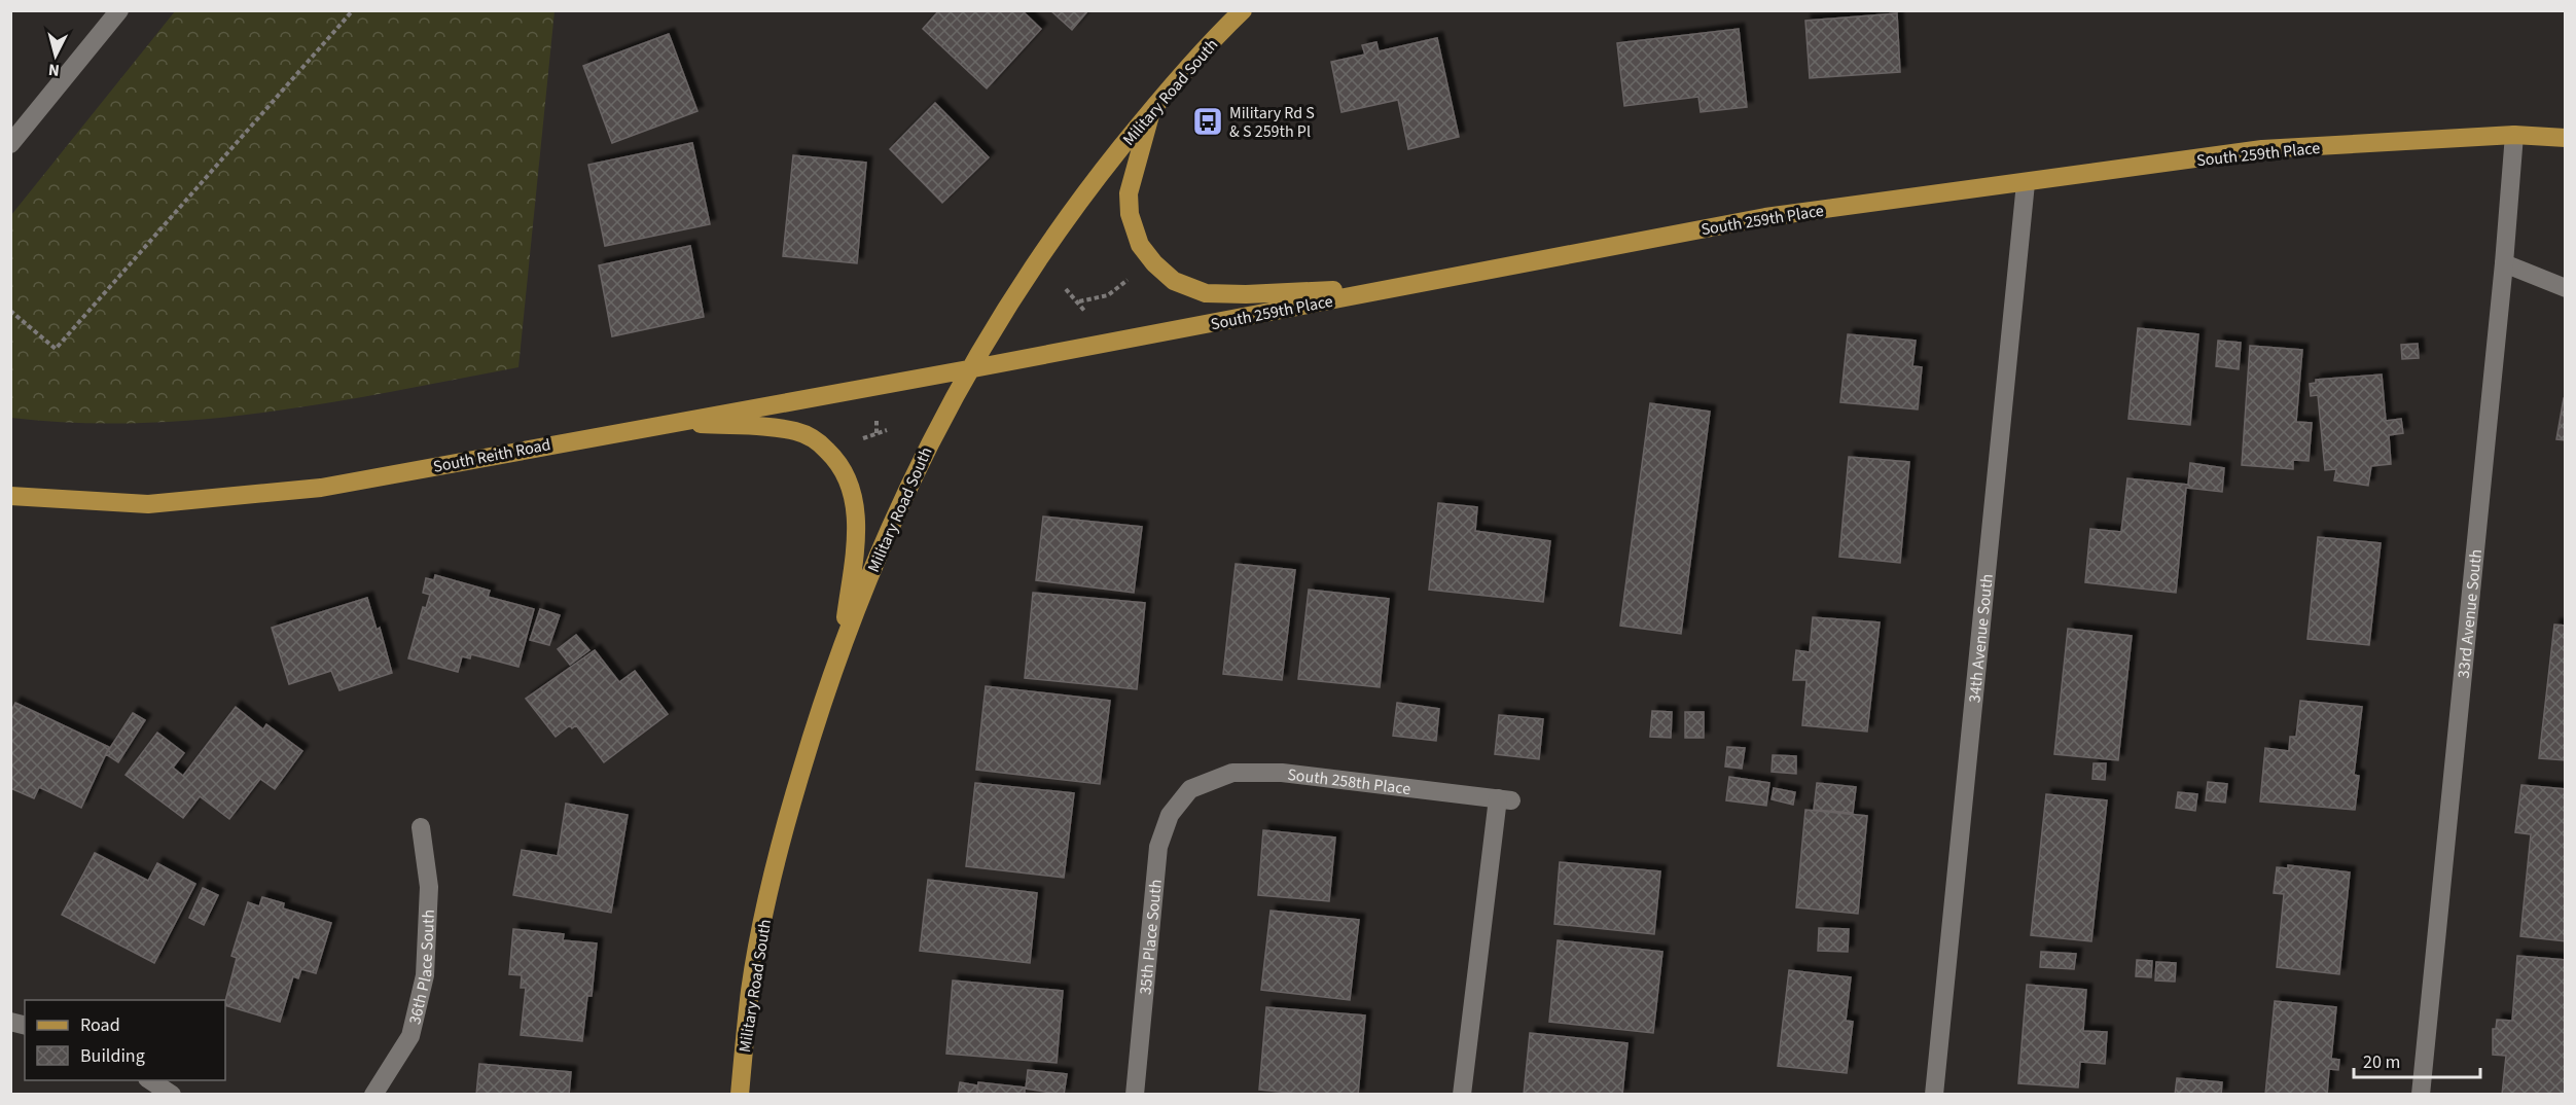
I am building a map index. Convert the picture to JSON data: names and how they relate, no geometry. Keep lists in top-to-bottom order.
{
  "streets": {
    "main road": ["Military Road South", "South 259th Place", "South Reith Road"],
    "street": [
      "33rd Avenue South",
      "34th Avenue South",
      "South 258th Place",
      "35th Place South",
      "36th Place South"
    ]
  },
  "crossings": [
    ["Military Road South", "South 259th Place"],
    ["Military Road South", "South Reith Road"],
    ["South 259th Place", "South Reith Road"],
    ["South 259th Place", "33rd Avenue South"],
    ["South 259th Place", "34th Avenue South"],
    ["South 258th Place", "35th Place South"]
  ],
  "places": {
    "bus stop": ["Military Rd S & S 259th Pl"]
  },
  "legend": ["Road", "Building"],
  "scale_bar": "20 m",
  "north": "bottom"
}
